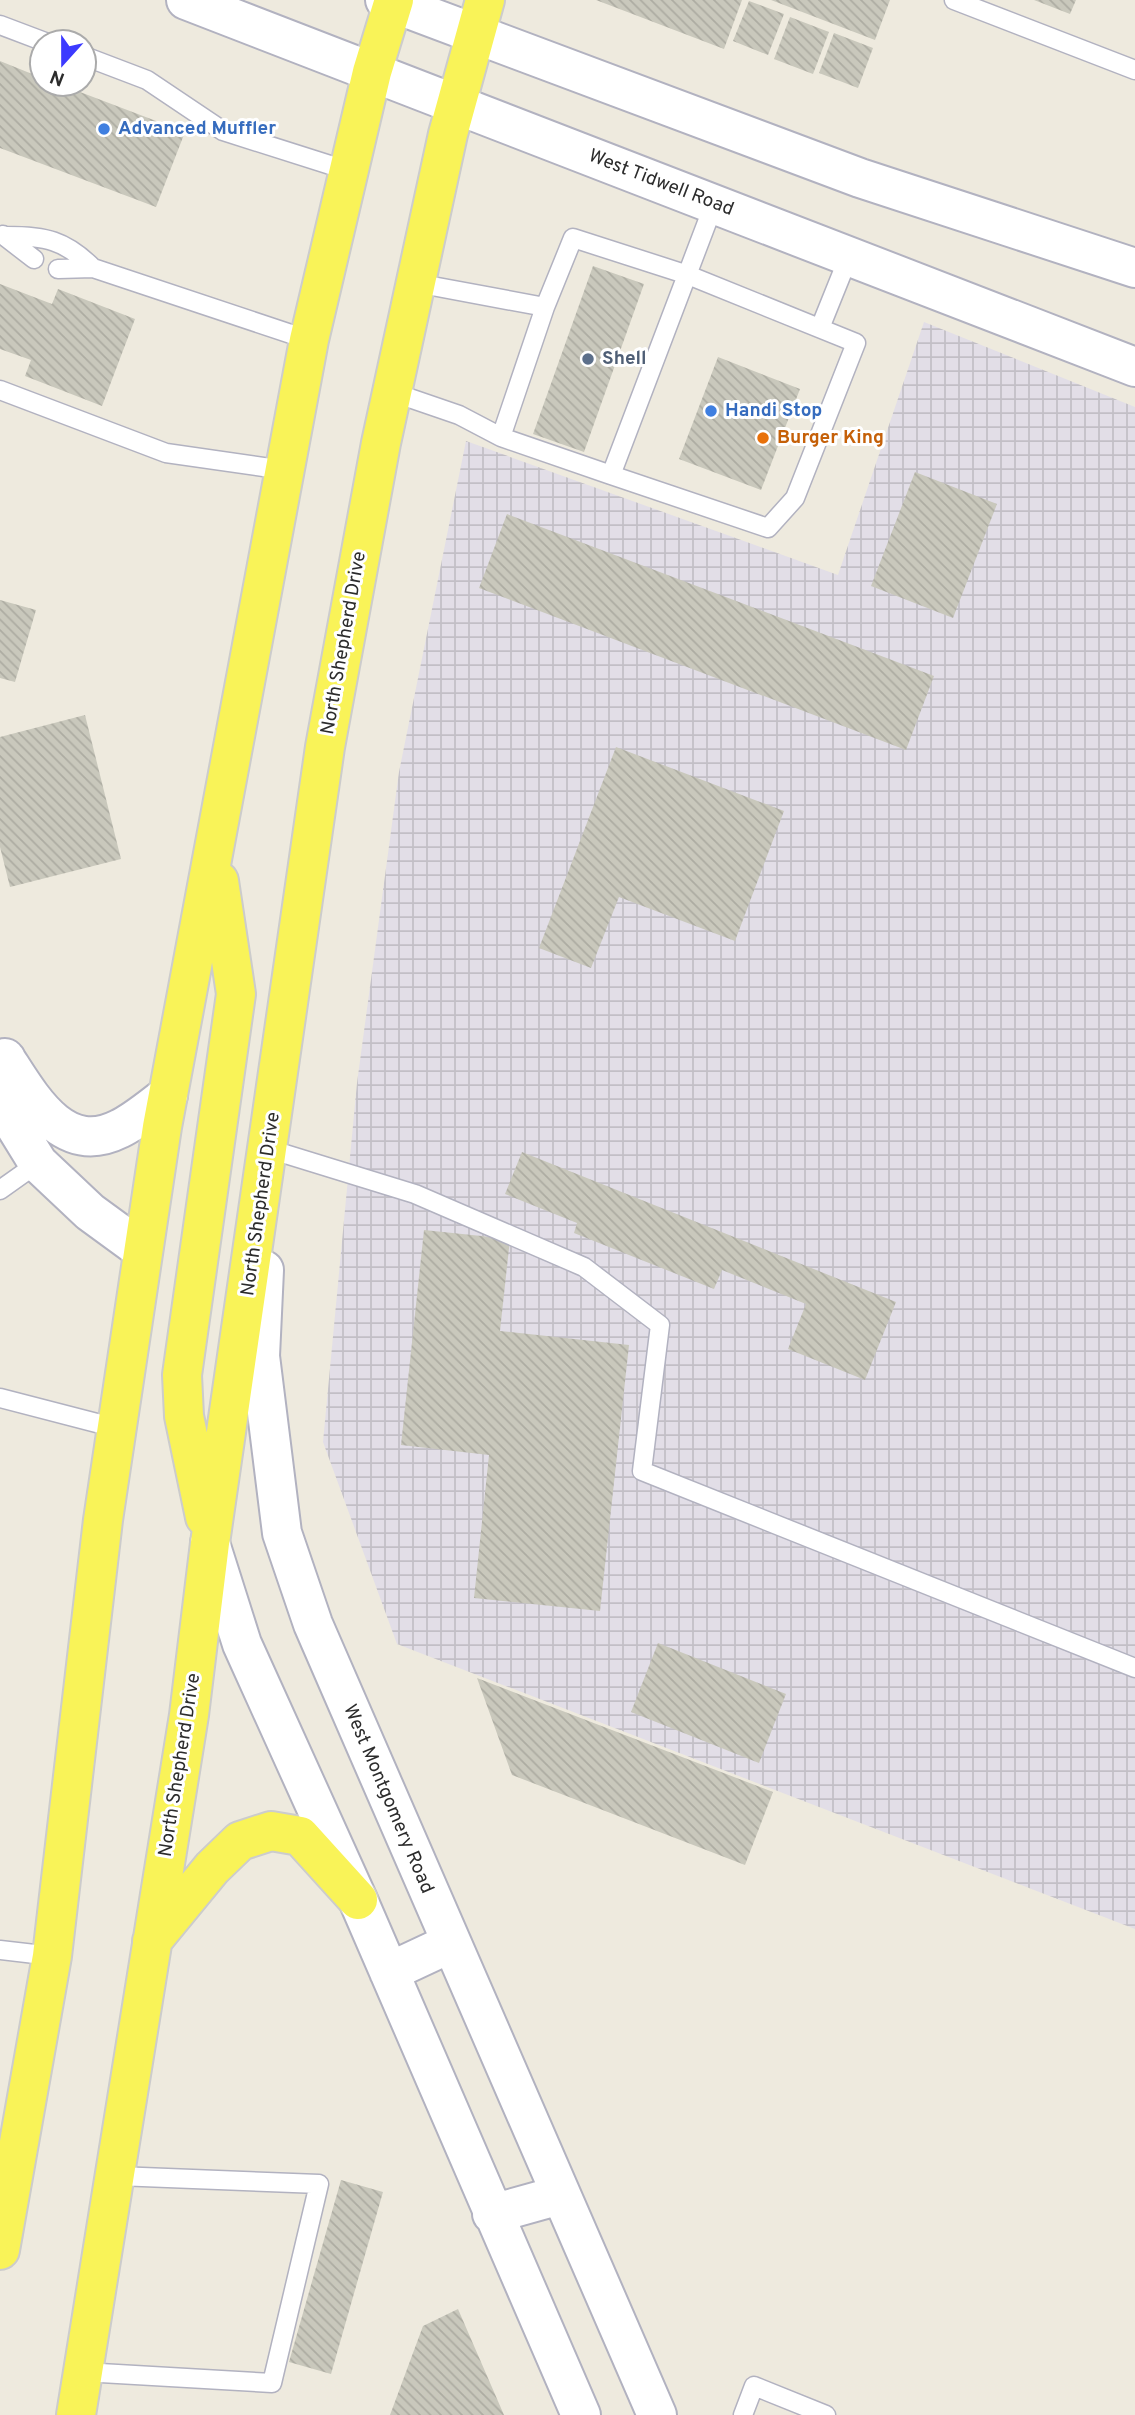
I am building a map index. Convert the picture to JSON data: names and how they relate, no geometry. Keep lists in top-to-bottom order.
{
  "streets": {
    "main road": ["West Tidwell Road", "North Shepherd Drive", "West Montgomery Road"]
  },
  "crossings": [
    ["West Tidwell Road", "North Shepherd Drive"],
    ["North Shepherd Drive", "West Montgomery Road"]
  ],
  "places": [
    "Advanced Muffler",
    "Shell",
    "Handi Stop",
    "Burger King"
  ],
  "north": "bottom"
}
